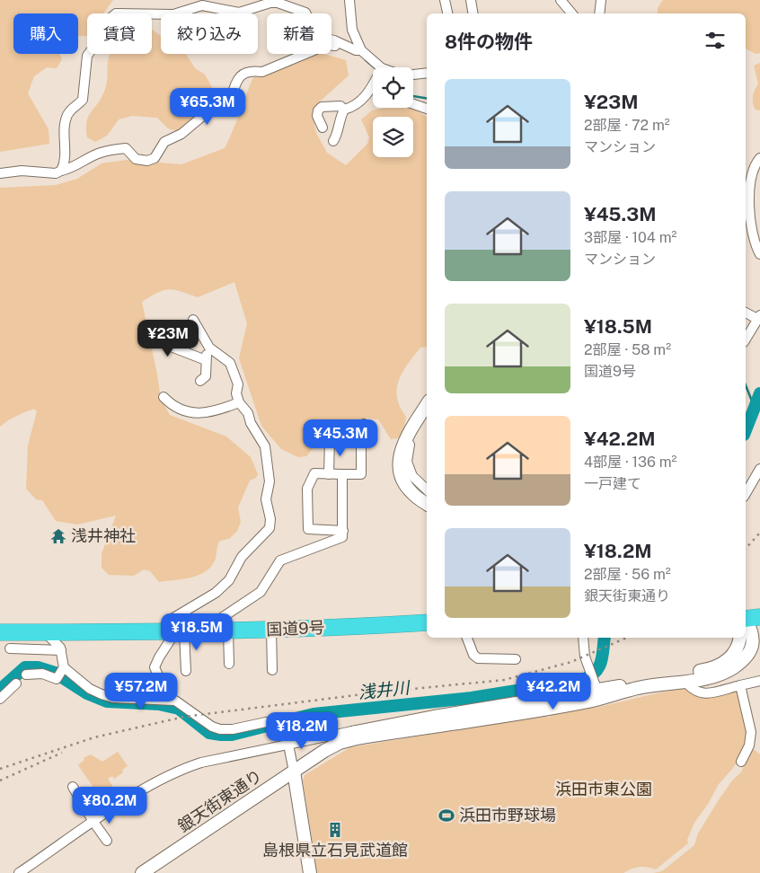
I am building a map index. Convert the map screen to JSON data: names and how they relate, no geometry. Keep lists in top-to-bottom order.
{
  "streets": {
    "highway": ["国道9号"],
    "street": ["銀天街東通り"]
  },
  "water": ["浅井川"],
  "parks": ["浜田市東公園"],
  "places": {
    "temple": ["浅井神社"],
    "sports": ["浜田市野球場"],
    "building": ["島根県立石見武道館"]
  },
  "page": {
    "chip": [
      "購入",
      "賃貸",
      "絞り込み",
      "新着"
    ],
    "heading": "8件の物件",
    "list": [
      {
        "name": "¥23M",
        "note": "2部屋 · 72 m² · マンション"
      },
      {
        "name": "¥45.3M",
        "note": "3部屋 · 104 m² · マンション"
      },
      {
        "name": "¥18.5M",
        "note": "2部屋 · 58 m² · 国道9号"
      },
      {
        "name": "¥42.2M",
        "note": "4部屋 · 136 m² · 一戸建て"
      },
      {
        "name": "¥18.2M",
        "note": "2部屋 · 56 m² · 銀天街東通り"
      }
    ],
    "price": [
      "¥65.3M",
      "¥23M",
      "¥45.3M",
      "¥18.5M",
      "¥57.2M",
      "¥42.2M",
      "¥18.2M",
      "¥80.2M"
    ]
  }
}
